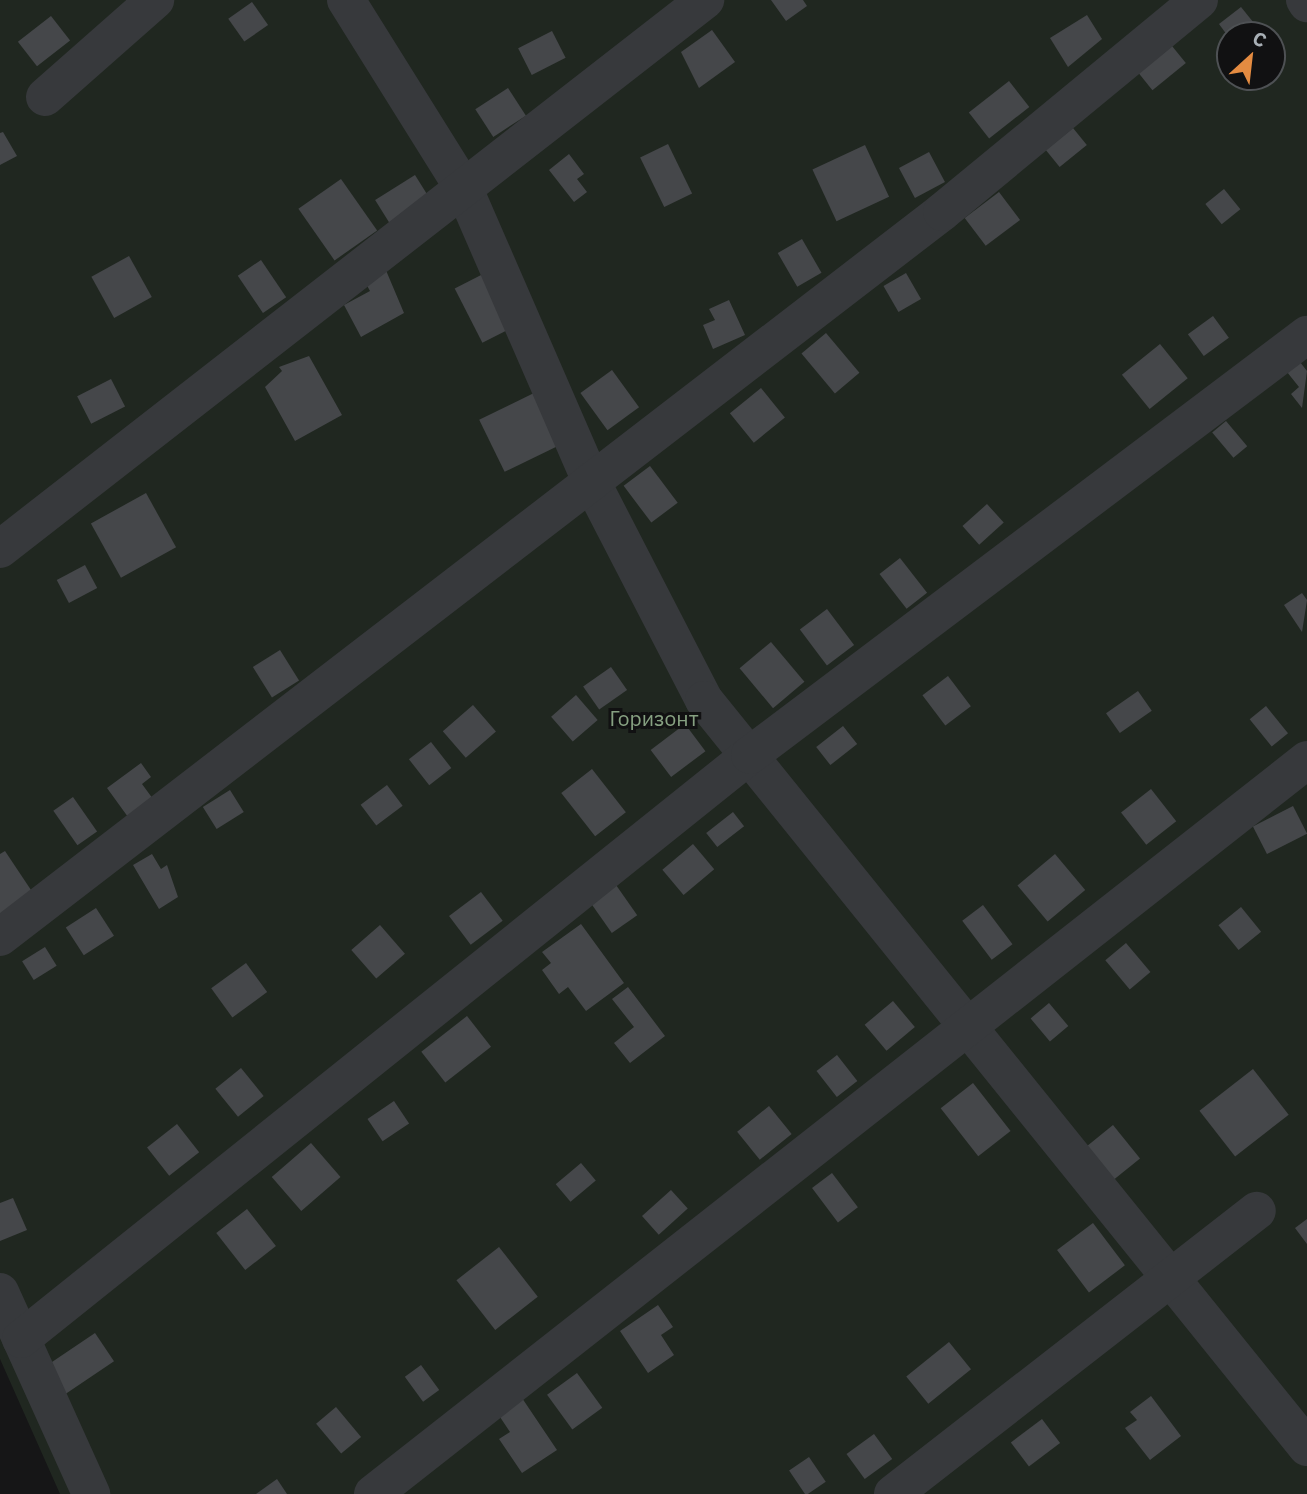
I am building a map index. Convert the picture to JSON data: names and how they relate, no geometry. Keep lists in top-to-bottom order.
{
  "parks": ["Горизонт"],
  "north": "top right"
}
